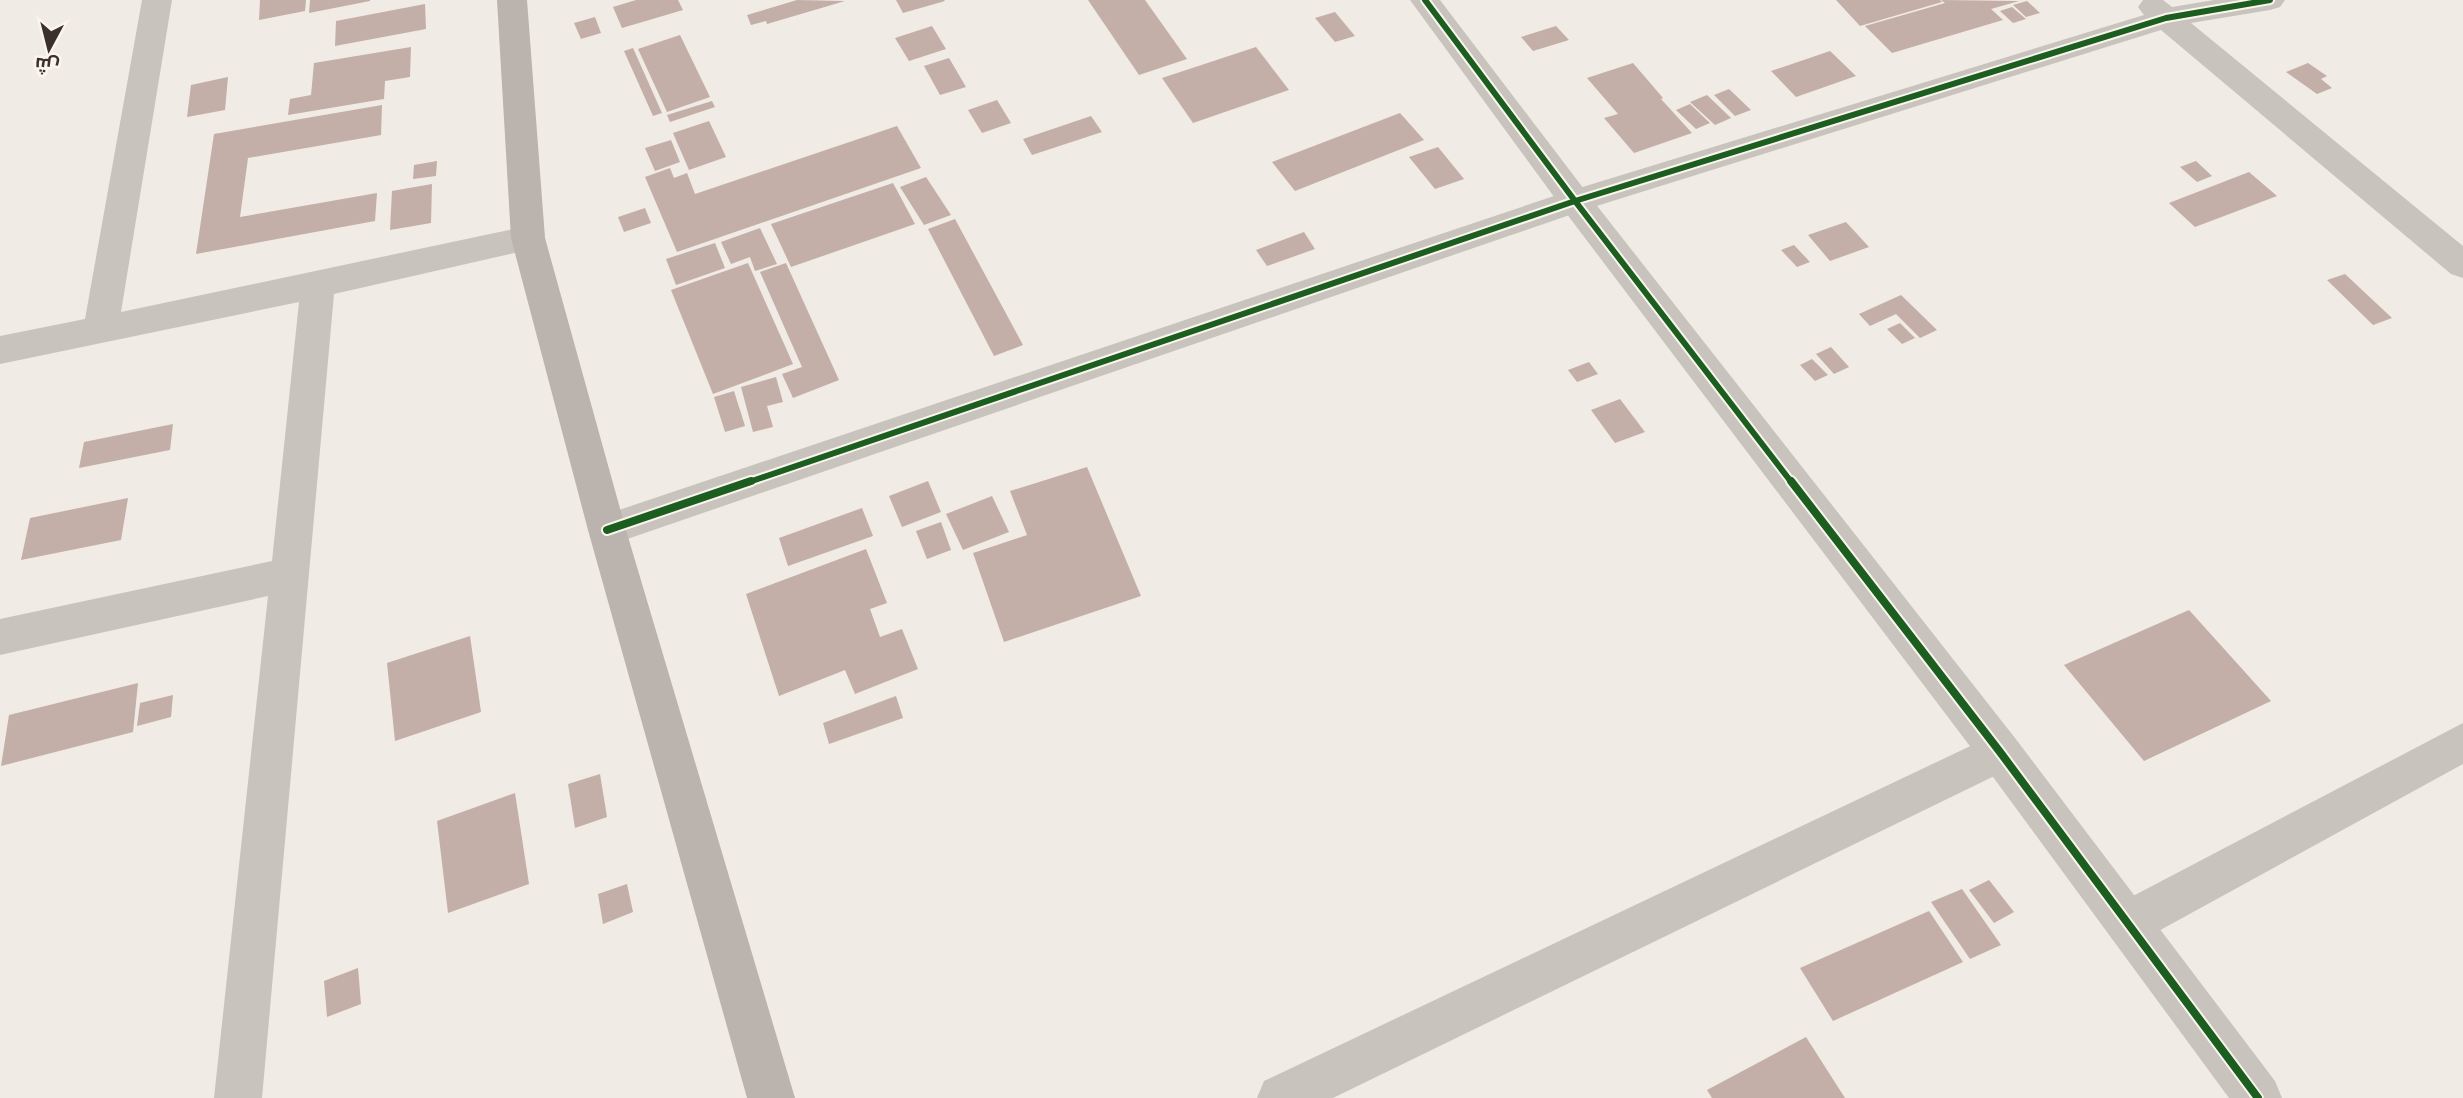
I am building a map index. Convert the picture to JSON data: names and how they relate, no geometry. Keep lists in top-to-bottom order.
{
  "north": "bottom"
}
